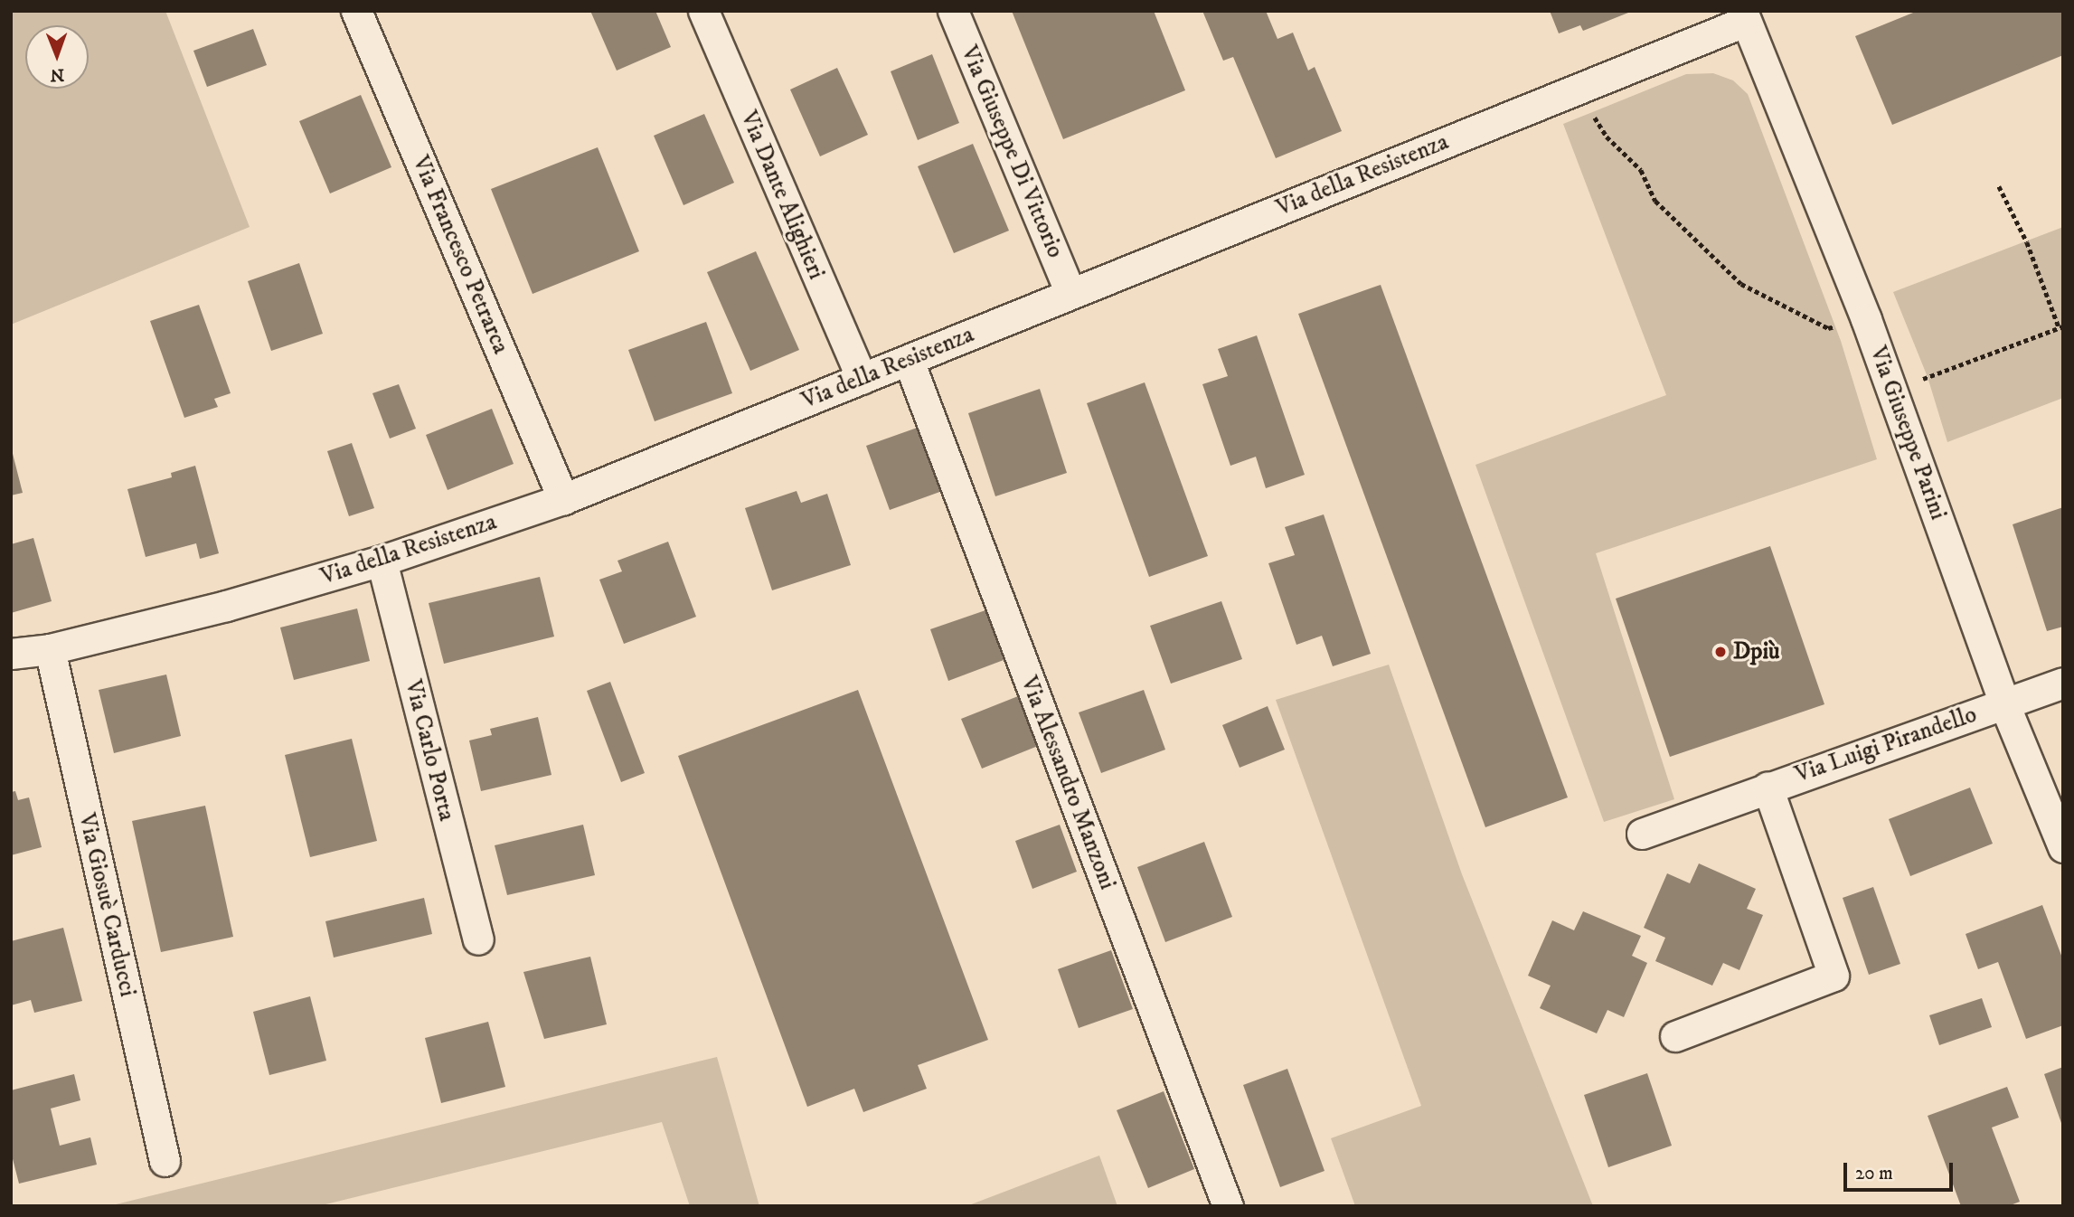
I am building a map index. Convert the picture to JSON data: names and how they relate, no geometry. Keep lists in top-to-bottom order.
{
  "streets": {
    "street": [
      "Via Giuseppe Di Vittorio",
      "Via della Resistenza",
      "Via Dante Alighieri",
      "Via Francesco Petrarca",
      "Via Giuseppe Parini",
      "Via Luigi Pirandello",
      "Via Carlo Porta",
      "Via Alessandro Manzoni",
      "Via Giosuè Carducci"
    ]
  },
  "crossings": [
    ["Via Giuseppe Di Vittorio", "Via della Resistenza"],
    ["Via della Resistenza", "Via Dante Alighieri"],
    ["Via della Resistenza", "Via Francesco Petrarca"],
    ["Via della Resistenza", "Via Giuseppe Parini"],
    ["Via della Resistenza", "Via Carlo Porta"],
    ["Via della Resistenza", "Via Alessandro Manzoni"],
    ["Via della Resistenza", "Via Giosuè Carducci"],
    ["Via Giuseppe Parini", "Via Luigi Pirandello"]
  ],
  "places": ["Dpiù"],
  "scale_bar": "20 m",
  "north": "bottom"
}
